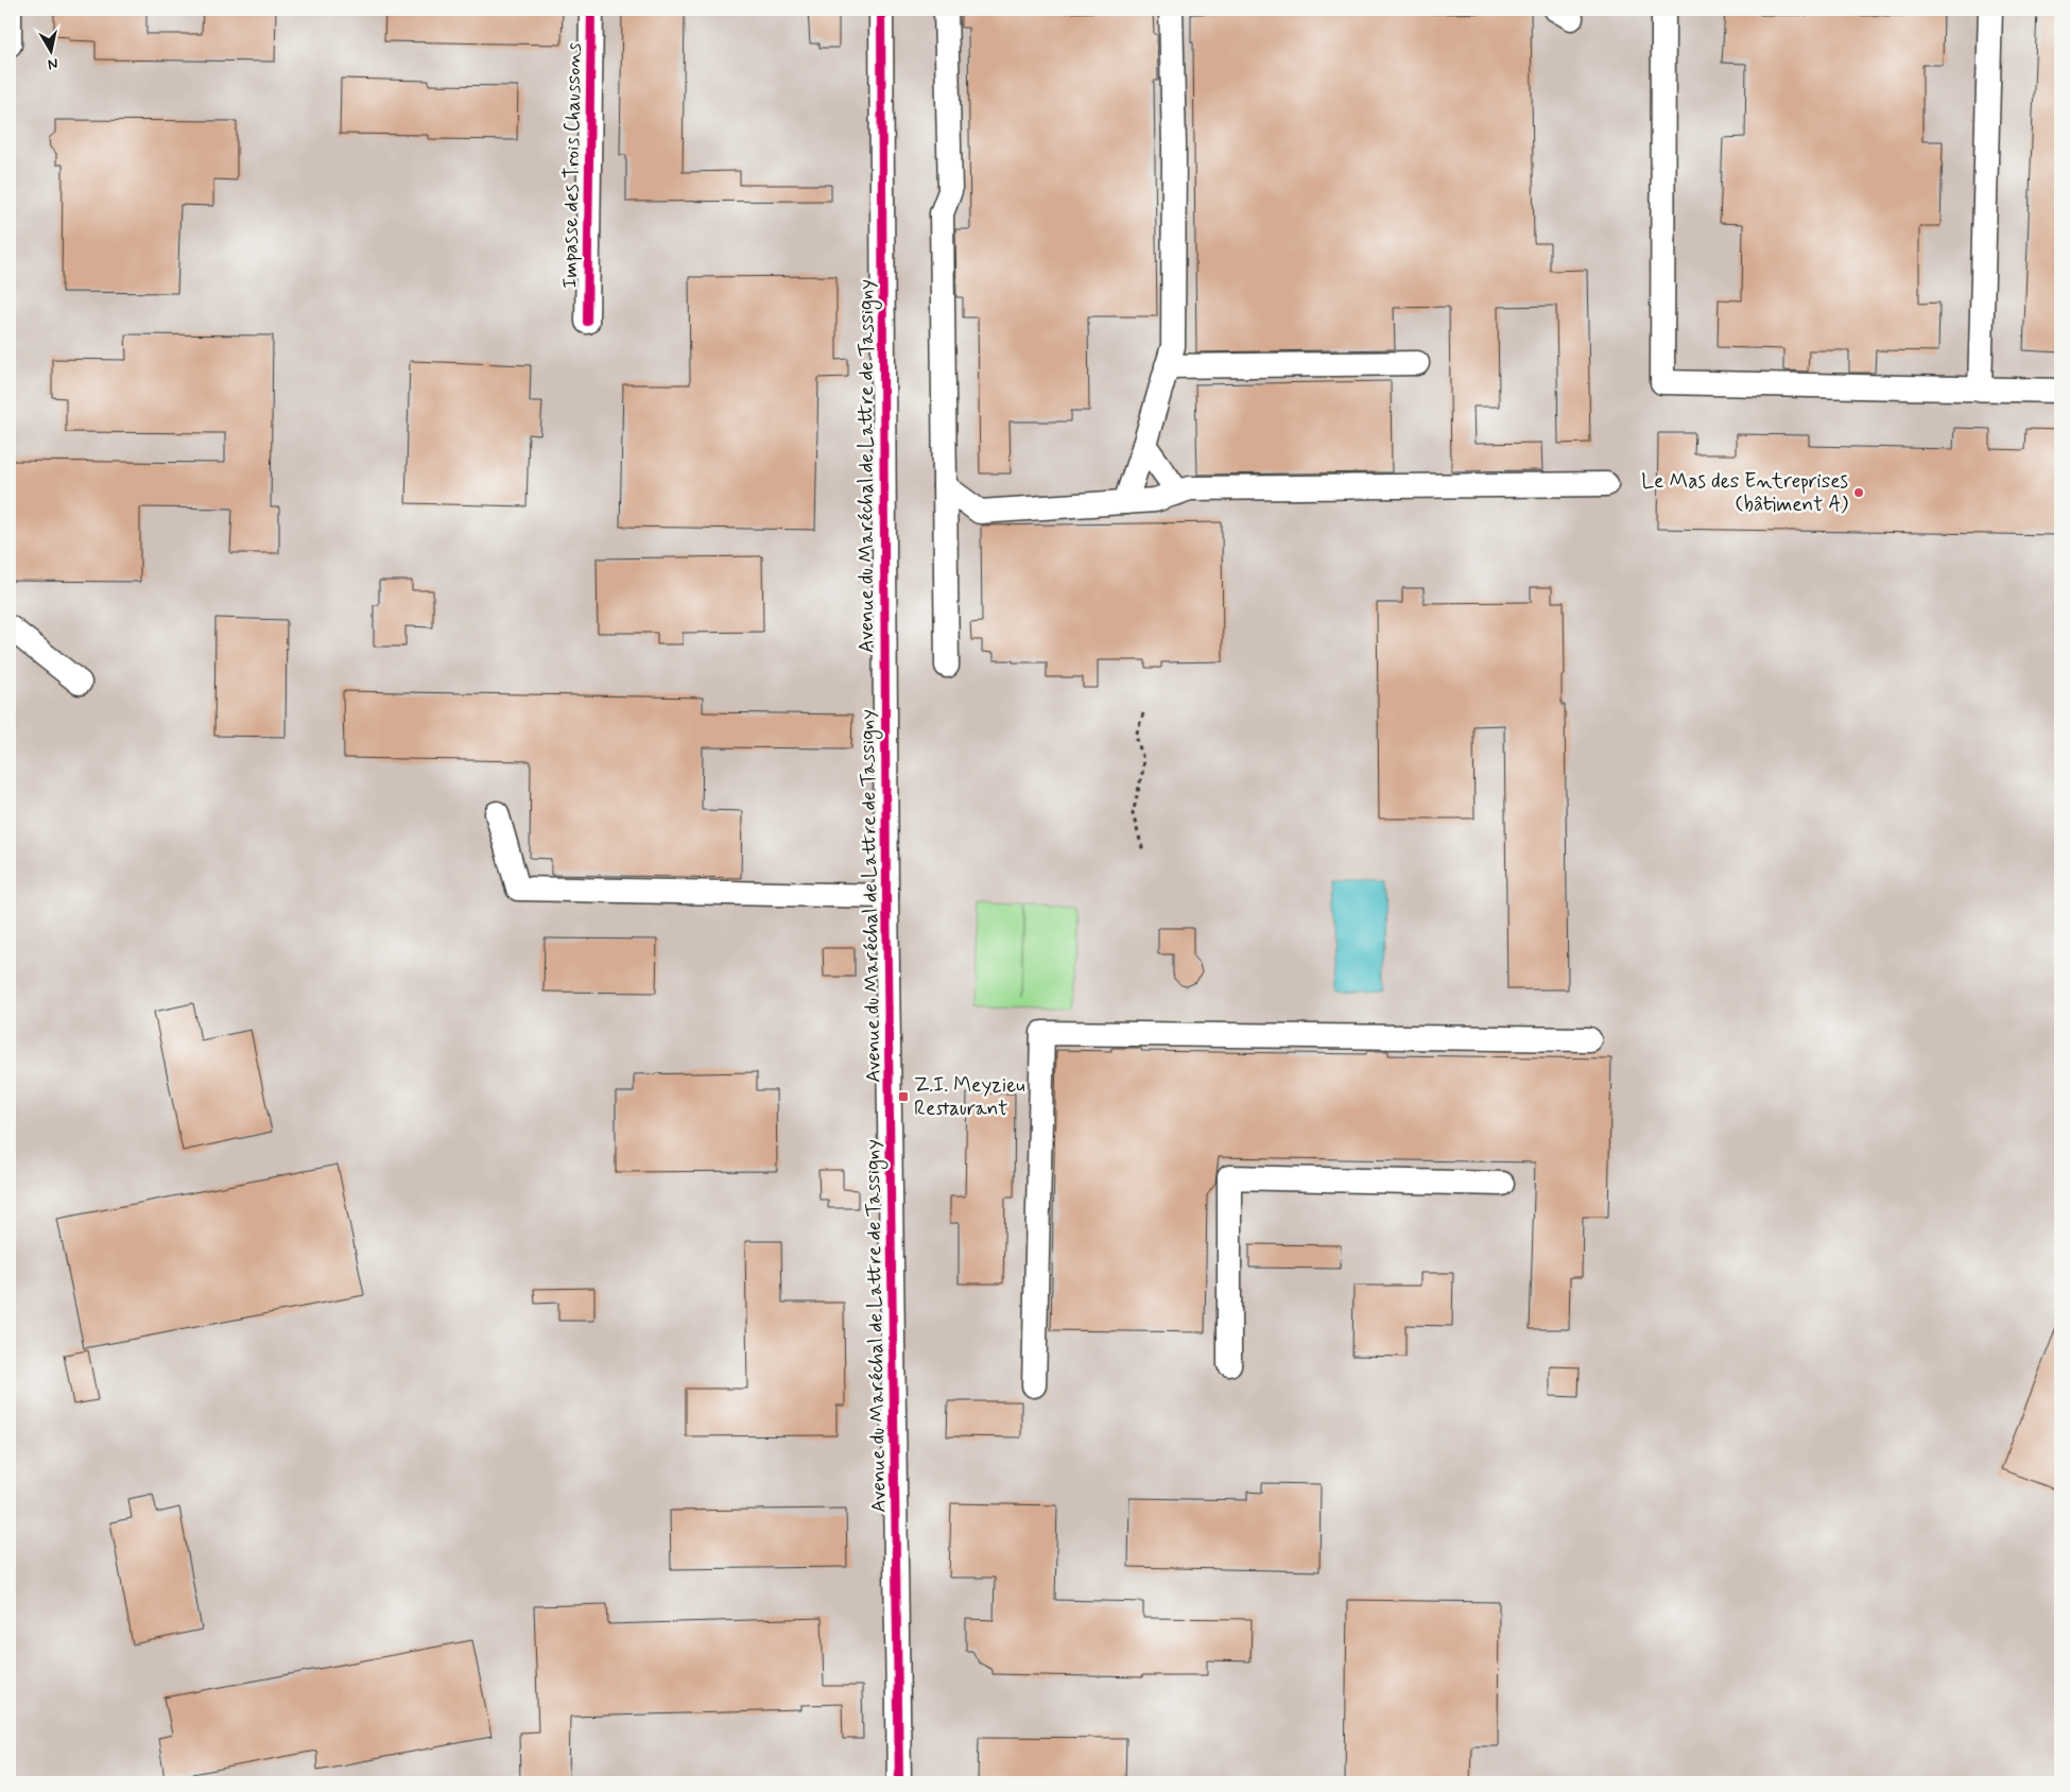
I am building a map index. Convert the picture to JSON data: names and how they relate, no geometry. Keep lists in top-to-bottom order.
{
  "streets": {
    "street": ["Impasse des Trois Chaussons", "Avenue du Maréchal de Lattre de Tassigny"]
  },
  "places": {
    "other": ["Le Mas des Entreprises (bâtiment A)"],
    "transit": ["Z.I. Meyzieu Restaurant"]
  },
  "north": "bottom"
}
